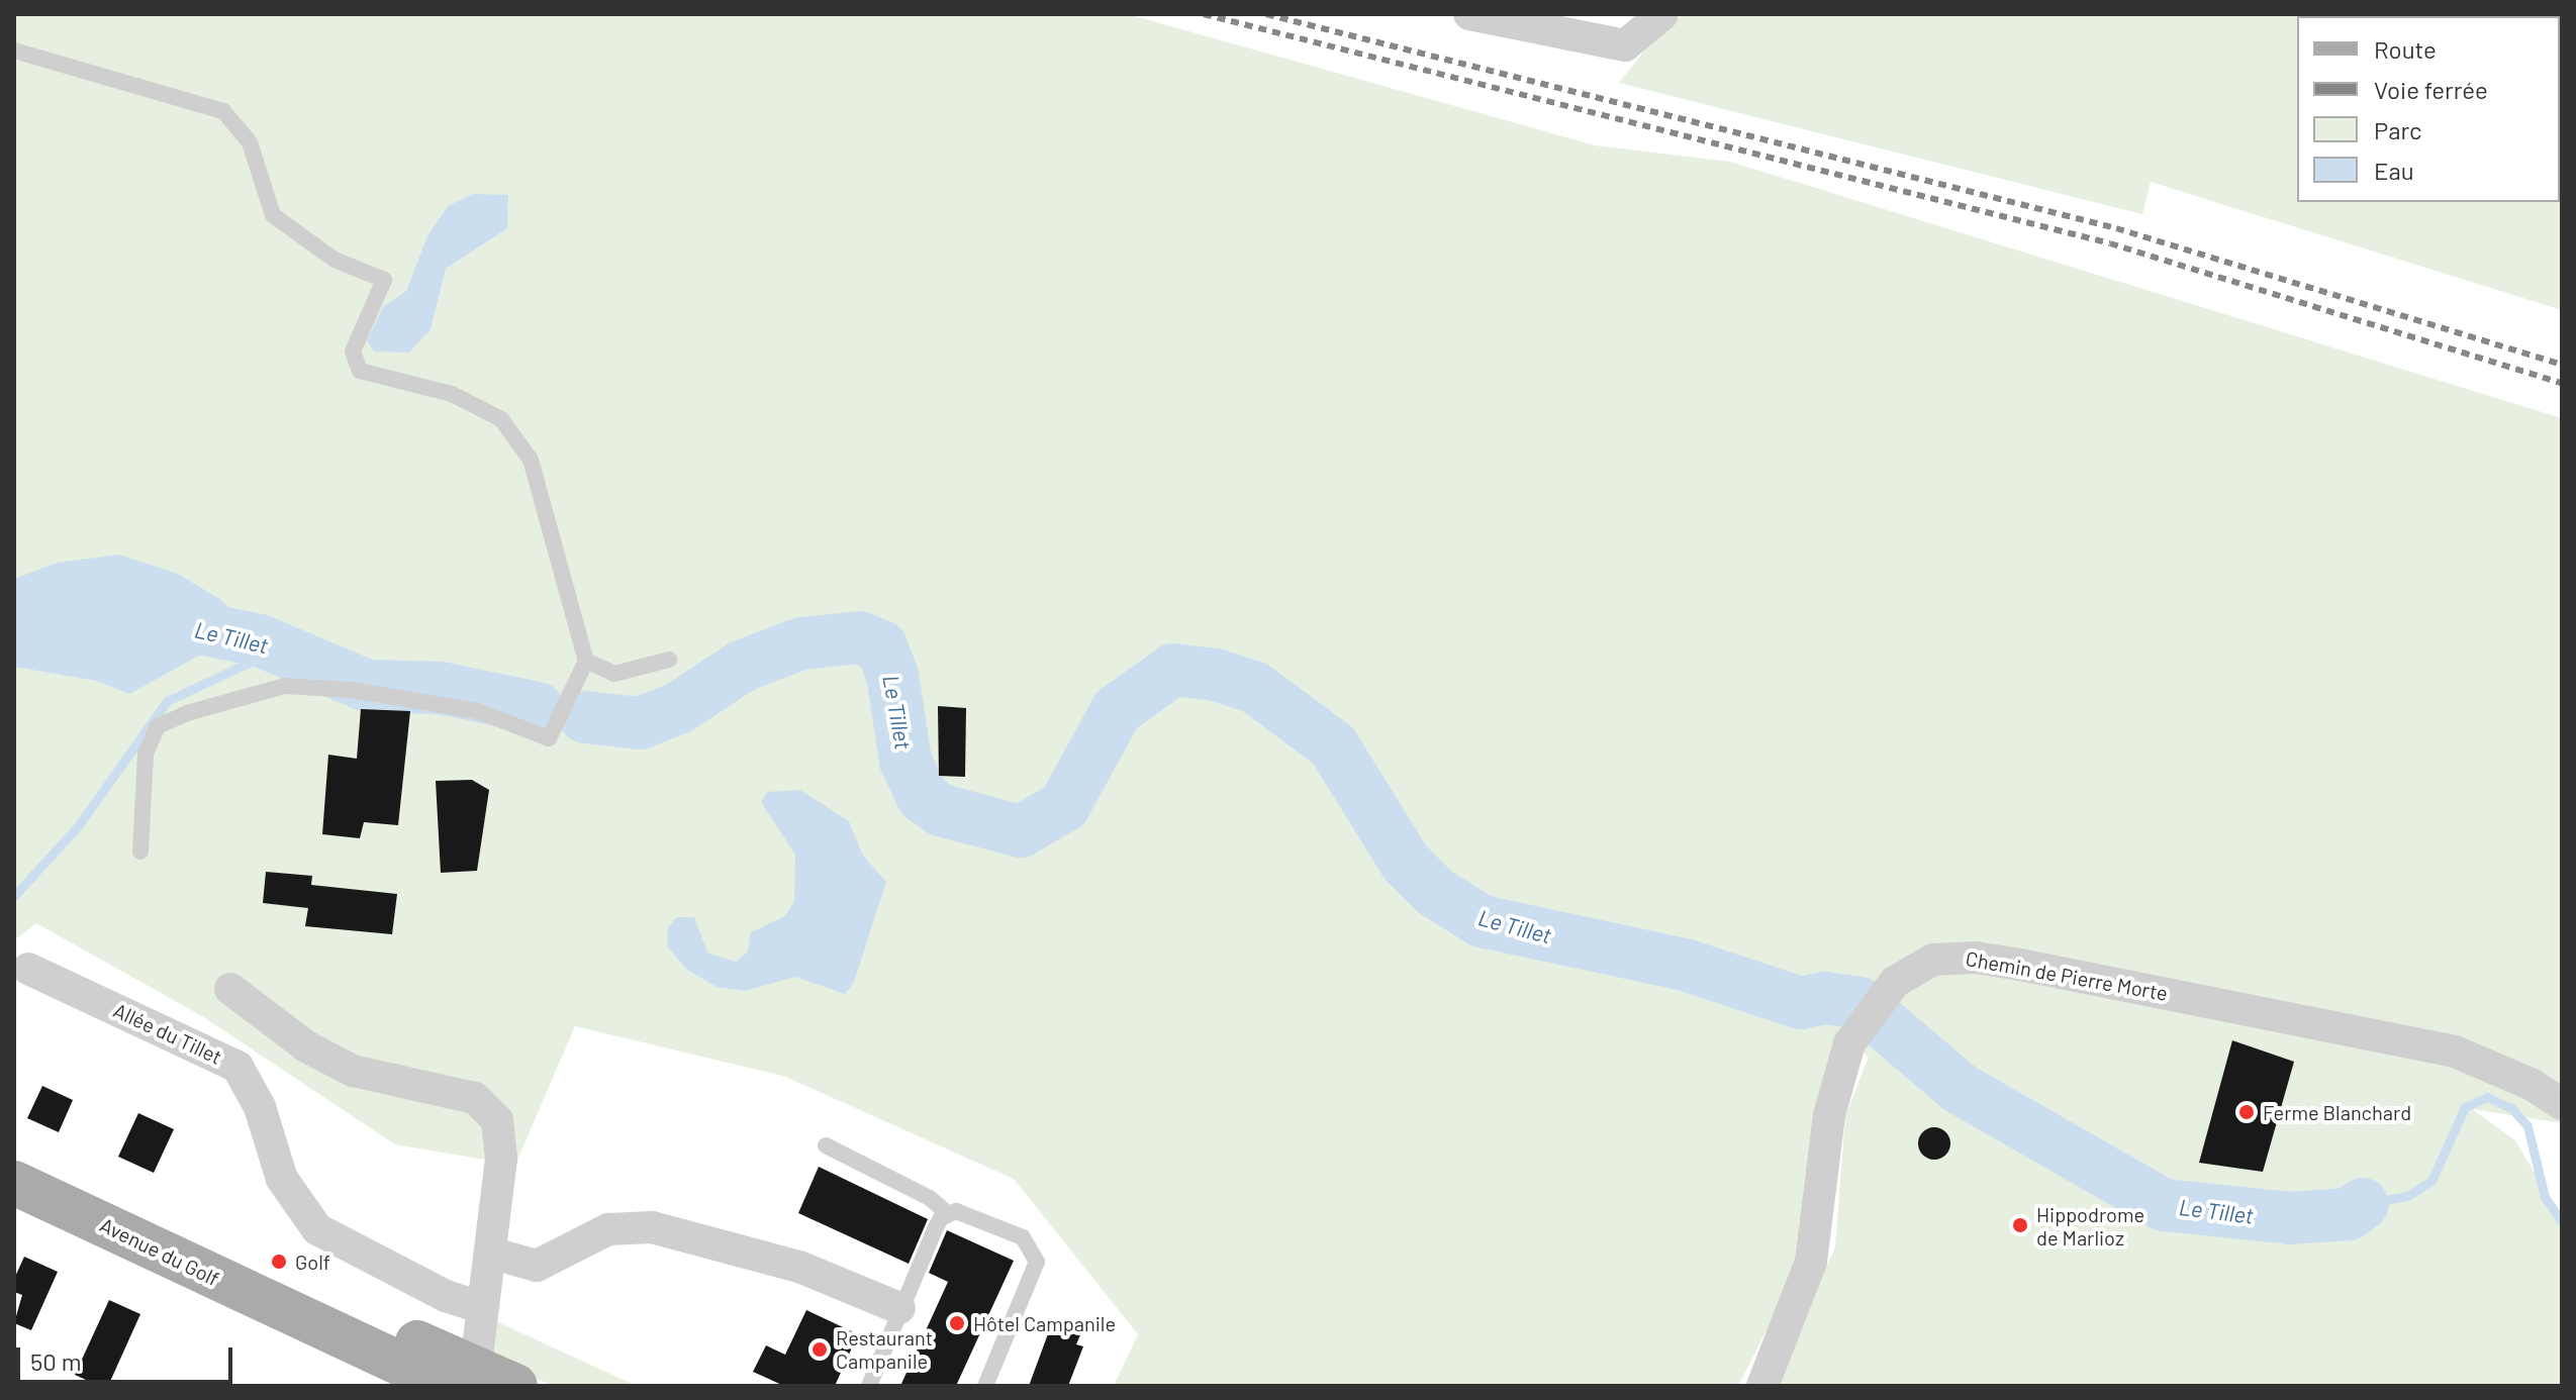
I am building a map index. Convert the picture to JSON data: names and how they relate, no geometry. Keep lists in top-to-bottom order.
{
  "streets": {
    "main road": ["Avenue du Golf"],
    "street": ["Chemin de Pierre Morte", "Allée du Tillet"]
  },
  "water": ["Le Tillet"],
  "places": [
    "Ferme Blanchard",
    "Hippodrome de Marlioz",
    "Golf",
    "Hôtel Campanile",
    "Restaurant Campanile"
  ],
  "legend": [
    "Route",
    "Voie ferrée",
    "Parc",
    "Eau"
  ],
  "scale_bar": "50 m"
}
